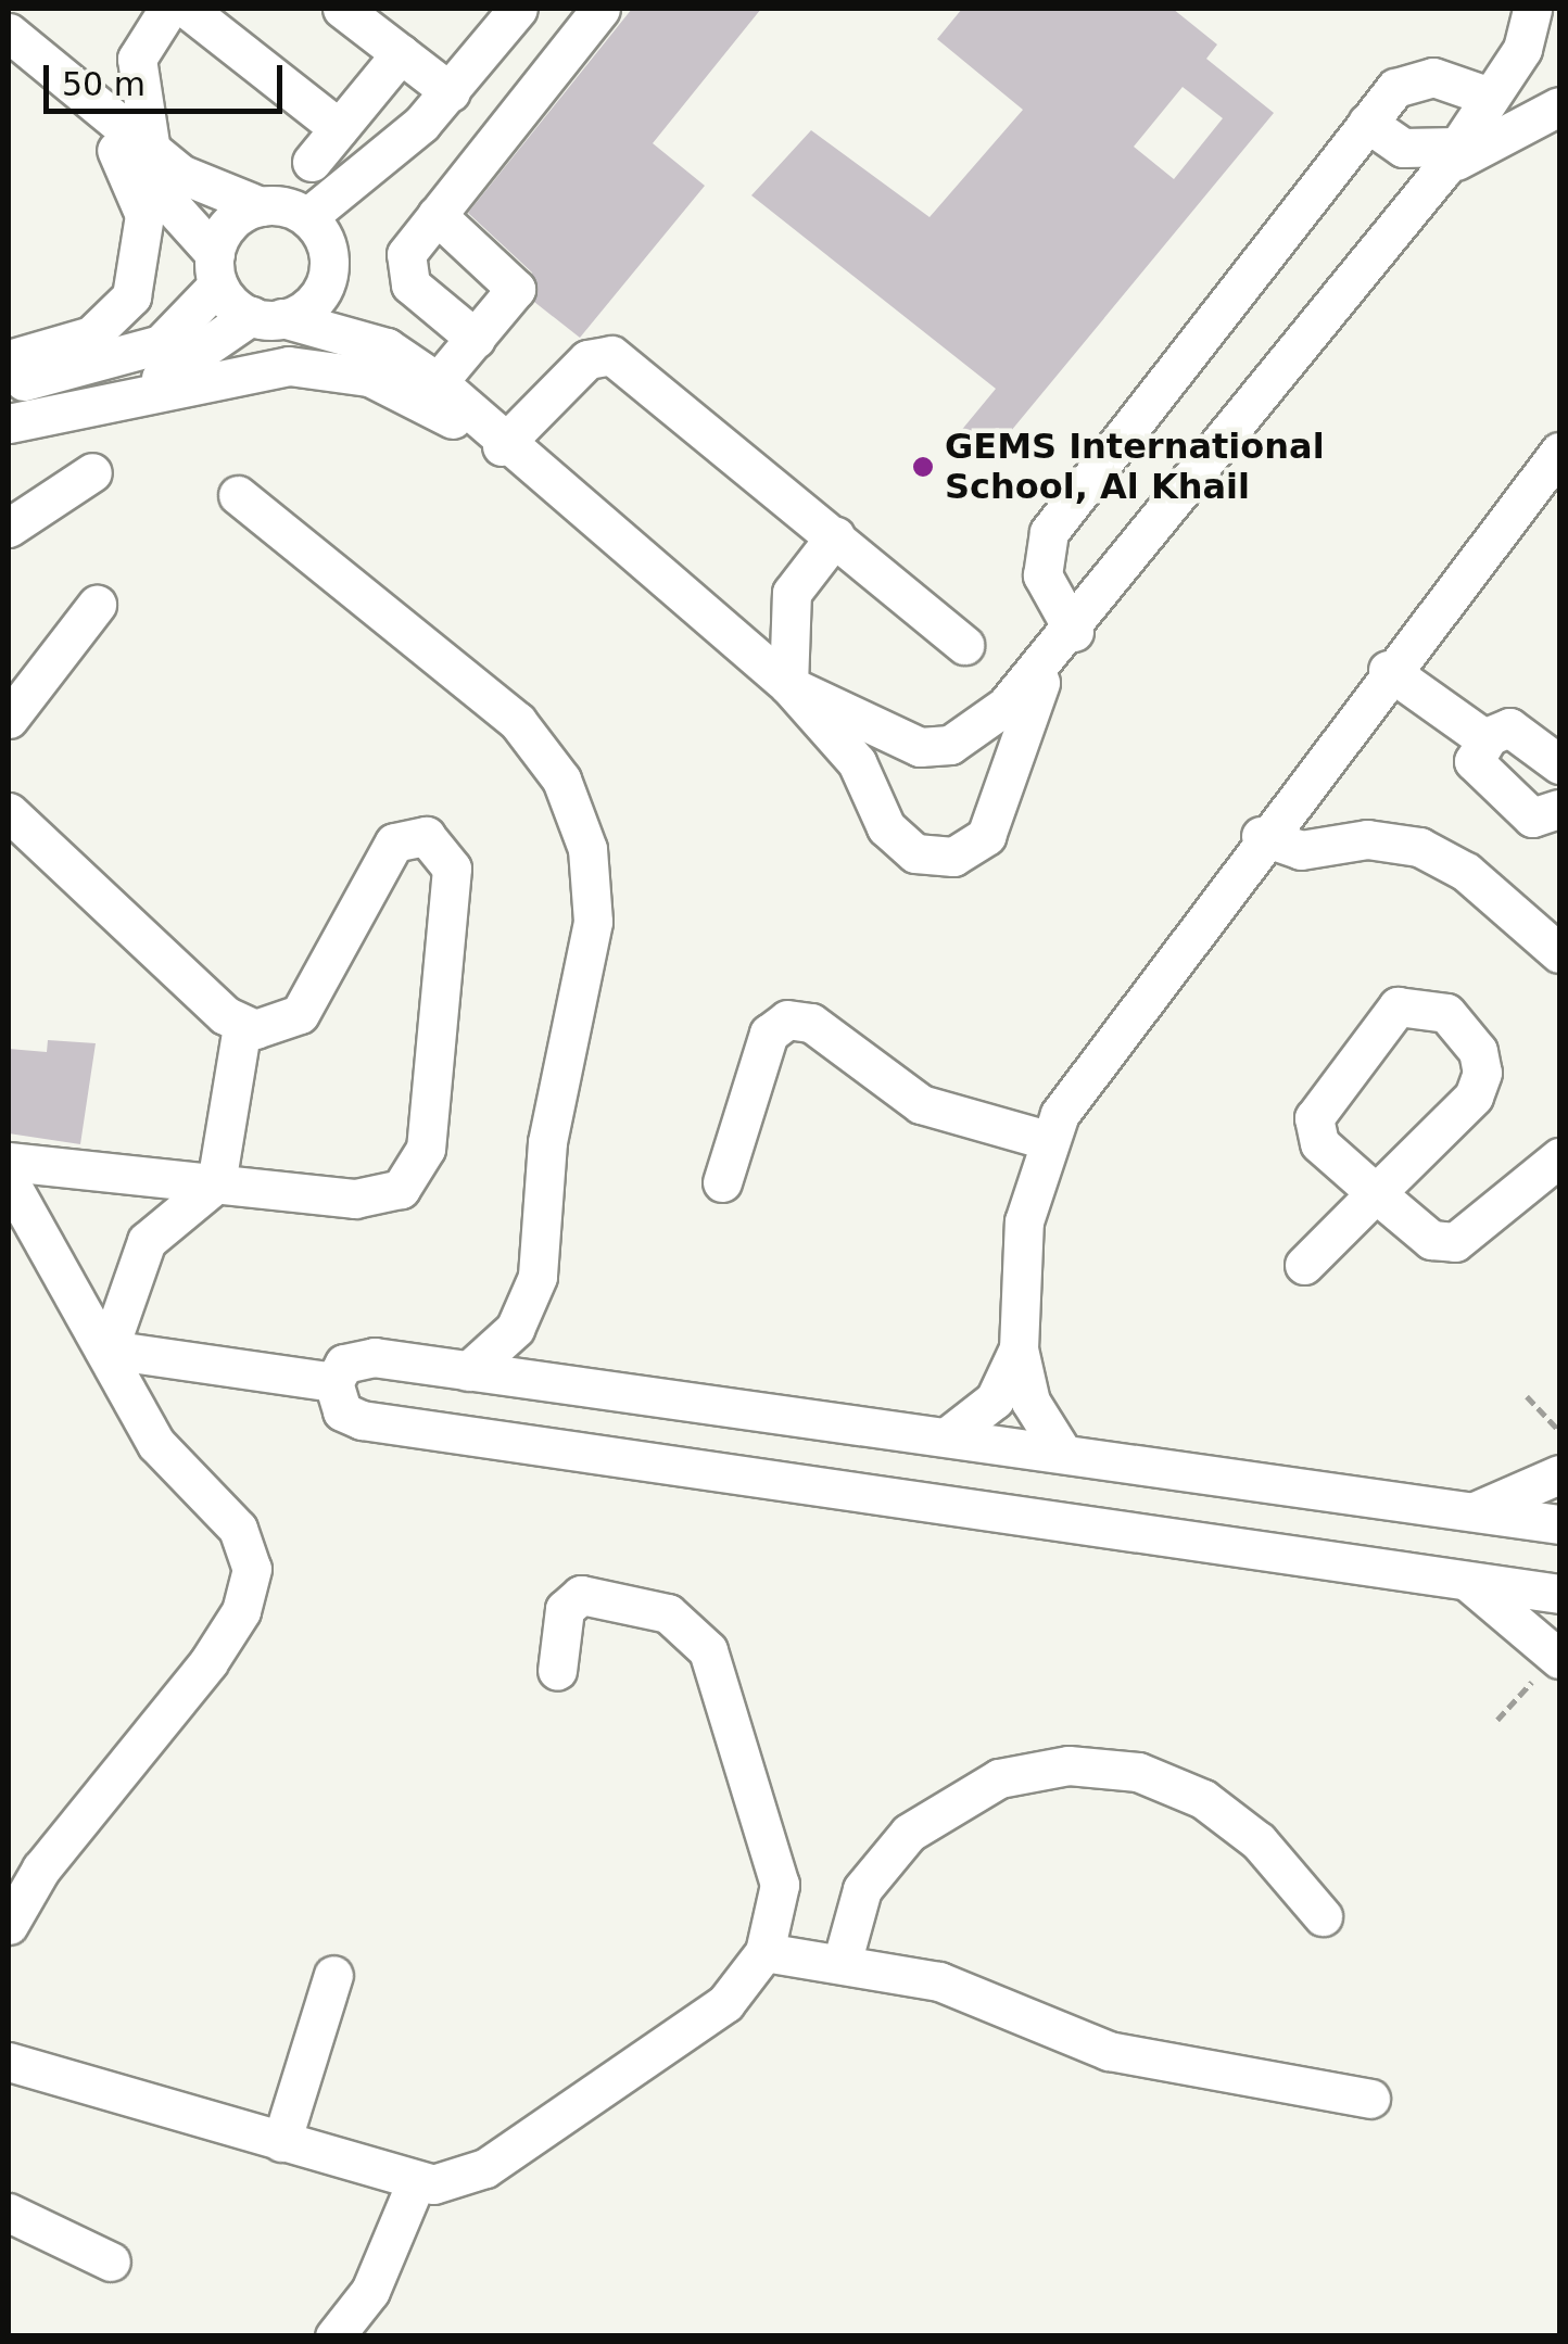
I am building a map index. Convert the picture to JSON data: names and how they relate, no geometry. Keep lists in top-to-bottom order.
{
  "places": ["GEMS International School, Al Khail"],
  "scale_bar": "50 m"
}
